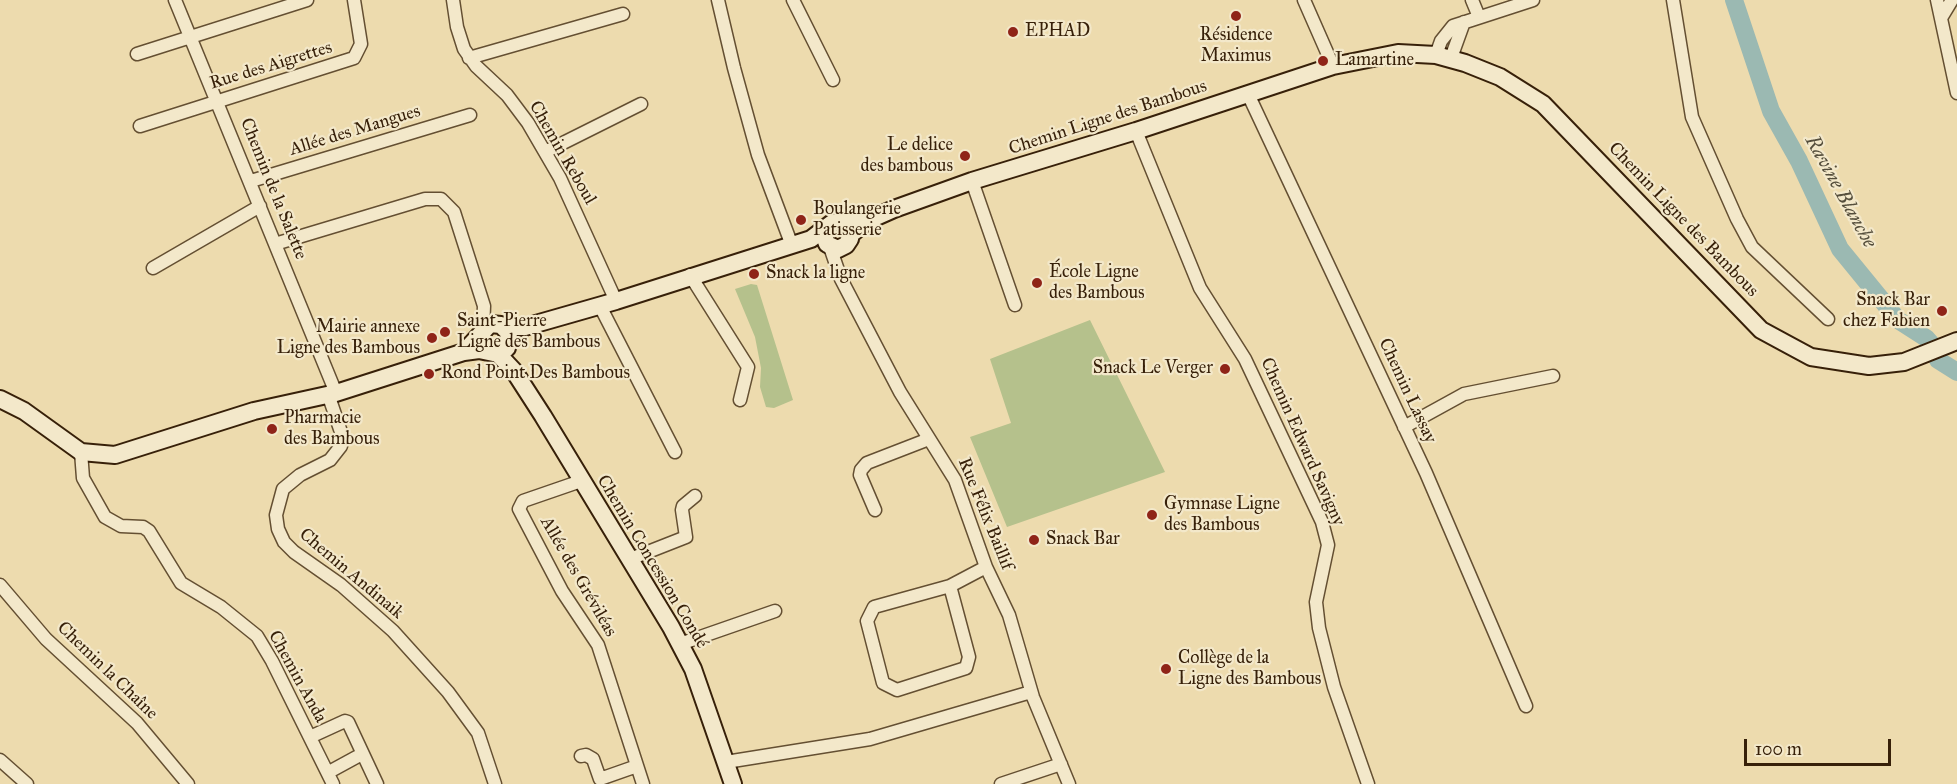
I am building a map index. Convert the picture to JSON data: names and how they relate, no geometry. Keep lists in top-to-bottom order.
{
  "streets": {
    "main road": ["Chemin Ligne des Bambous", "Chemin Concession Condé"],
    "street": [
      "Rue des Aigrettes",
      "Allée des Mangues",
      "Chemin Reboul",
      "Chemin de la Salette",
      "Chemin Lassay",
      "Chemin Edward Savigny",
      "Rue Félix Baillif",
      "Chemin Andinaik",
      "Allée des Gréviléas",
      "Chemin la Chaîne",
      "Chemin Anda"
    ]
  },
  "crossings": [
    ["Rue des Aigrettes", "Chemin de la Salette"],
    ["Chemin Ligne des Bambous", "Chemin Reboul"],
    ["Chemin Ligne des Bambous", "Chemin Lassay"],
    ["Chemin Ligne des Bambous", "Chemin Edward Savigny"],
    ["Chemin Ligne des Bambous", "Rue Félix Baillif"],
    ["Chemin Ligne des Bambous", "Chemin Concession Condé"],
    ["Allée des Mangues", "Chemin de la Salette"],
    ["Chemin de la Salette", "Chemin Andinaik"],
    ["Chemin Concession Condé", "Allée des Gréviléas"]
  ],
  "water": ["Ravine Blanche"],
  "places": [
    "Résidence Maximus",
    "EPHAD",
    "Lamartine",
    "Le delice des bambous",
    "Boulangerie Patisserie",
    "Snack la ligne",
    "École Ligne des Bambous",
    "Snack Bar chez Fabien",
    "Saint-Pierre Ligne des Bambous",
    "Mairie annexe Ligne des Bambous",
    "Snack Le Verger",
    "Rond Point Des Bambous",
    "Pharmacie des Bambous",
    "Gymnase Ligne des Bambous",
    "Snack Bar",
    "Collège de la Ligne des Bambous"
  ],
  "scale_bar": "100 m"
}
